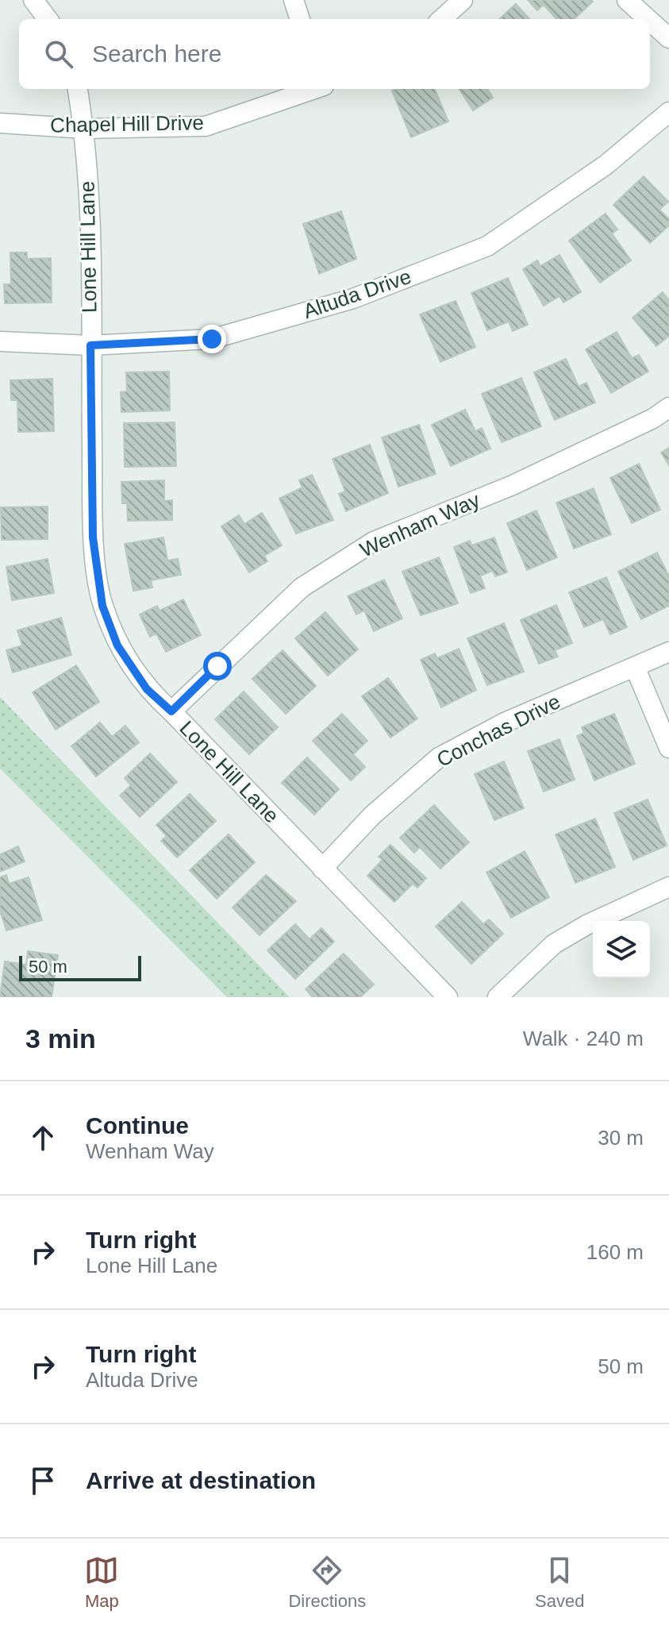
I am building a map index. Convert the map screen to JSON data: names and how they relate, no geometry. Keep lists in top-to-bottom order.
{
  "streets": {
    "street": [
      "Chapel Hill Drive",
      "Lone Hill Lane",
      "Altuda Drive",
      "Wenham Way",
      "Conchas Drive"
    ]
  },
  "crossings": [
    ["Chapel Hill Drive", "Lone Hill Lane"],
    ["Lone Hill Lane", "Altuda Drive"],
    ["Lone Hill Lane", "Wenham Way"],
    ["Lone Hill Lane", "Conchas Drive"]
  ],
  "scale_bar": "50 m",
  "page": {
    "search": "Search here",
    "scale": "50 m",
    "heading": ["3 min", "Walk · 240 m"],
    "list": [
      ["Continue", "Wenham Way", "30 m"],
      ["Turn right", "Lone Hill Lane", "160 m"],
      ["Turn right", "Altuda Drive", "50 m"],
      "Arrive at destination"
    ],
    "nav": ["Map", "Directions", "Saved"]
  }
}
